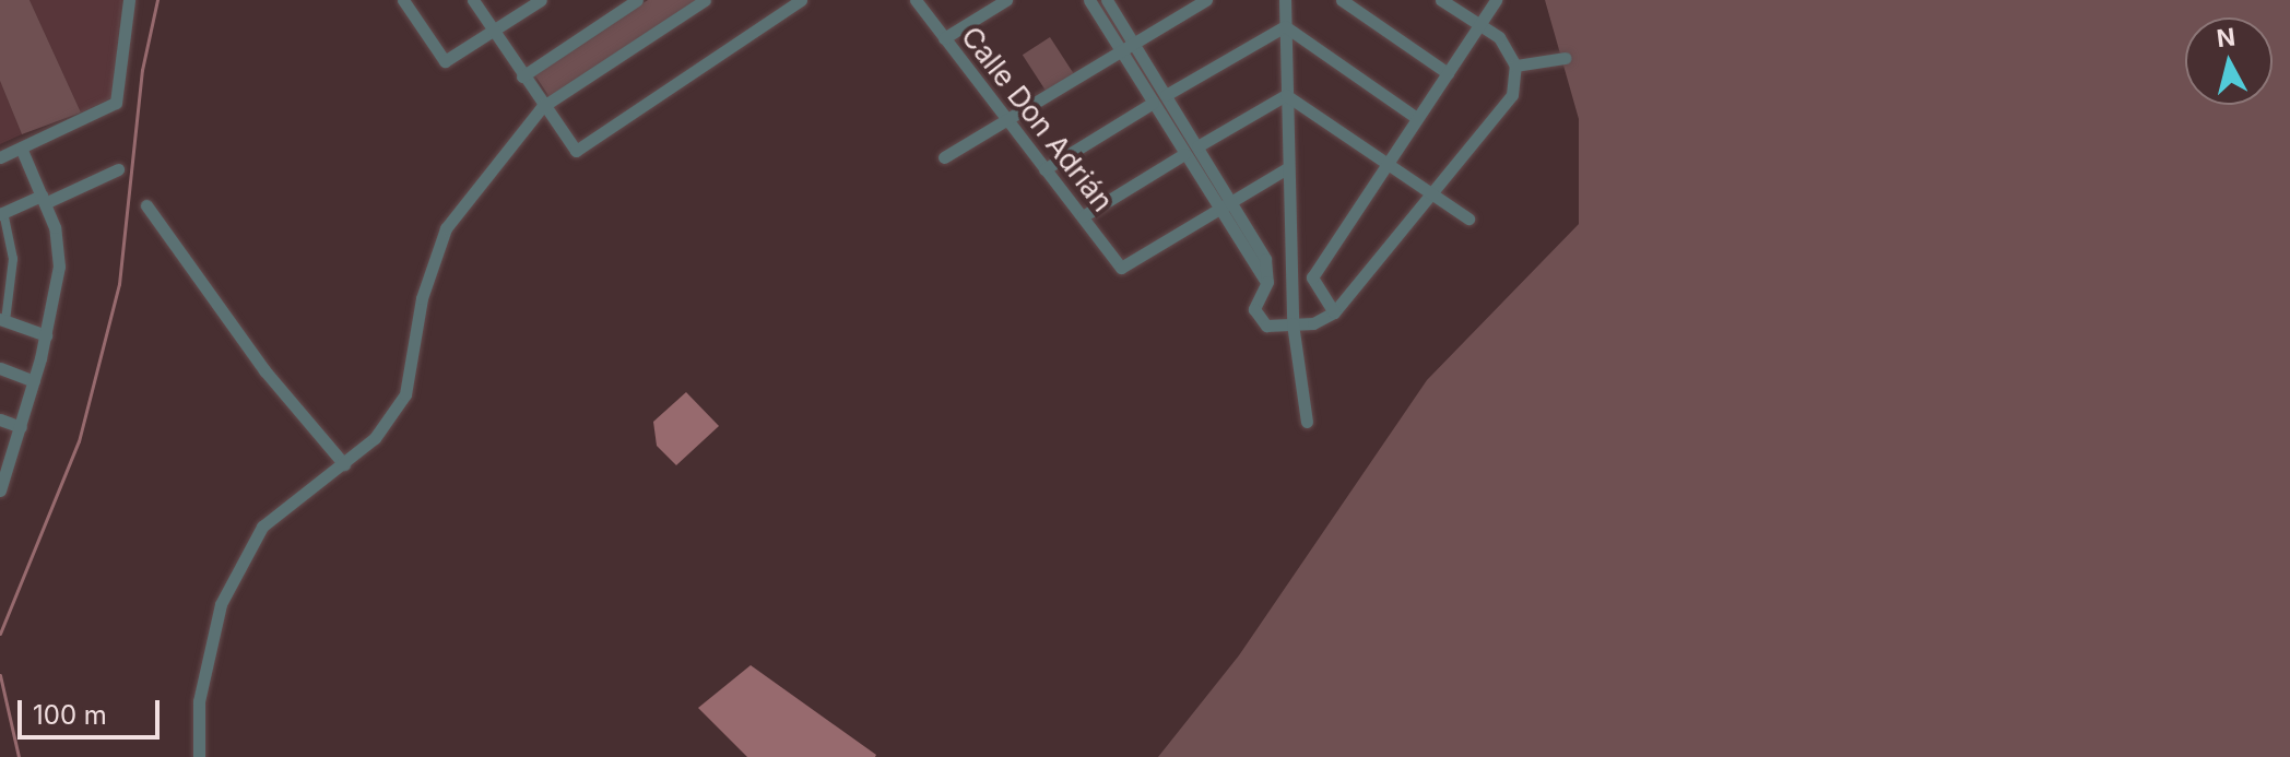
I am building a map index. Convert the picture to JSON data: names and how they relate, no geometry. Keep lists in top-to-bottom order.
{
  "streets": {
    "street": ["Calle Don Adrián"]
  },
  "scale_bar": "100 m",
  "north": "top"
}
